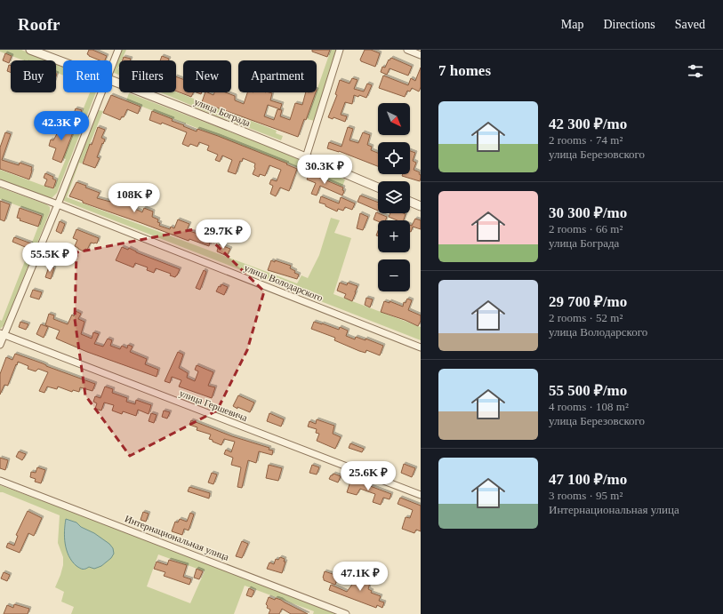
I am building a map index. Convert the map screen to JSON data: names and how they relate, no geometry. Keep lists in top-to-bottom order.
{
  "streets": {
    "street": [
      "улица Бограда",
      "улица Володарского",
      "улица Гершевича",
      "Интернациональная улица"
    ]
  },
  "north": "bottom right",
  "page": {
    "header": "Roofr",
    "nav": ["Map", "Directions", "Saved"],
    "heading": "7 homes",
    "chip": [
      "Buy",
      "Rent",
      "Filters",
      "New",
      "Apartment"
    ],
    "list": [
      {
        "name": "42 300 ₽/mo",
        "note": "2 rooms · 74 m² · улица Березовского"
      },
      {
        "name": "30 300 ₽/mo",
        "note": "2 rooms · 66 m² · улица Бограда"
      },
      {
        "name": "29 700 ₽/mo",
        "note": "2 rooms · 52 m² · улица Володарского"
      },
      {
        "name": "55 500 ₽/mo",
        "note": "4 rooms · 108 m² · улица Березовского"
      },
      {
        "name": "47 100 ₽/mo",
        "note": "3 rooms · 95 m² · Интернациональная улица"
      }
    ],
    "map_buttons": ["+", "−"],
    "price": [
      "42.3K ₽",
      "30.3K ₽",
      "108K ₽",
      "29.7K ₽",
      "55.5K ₽",
      "25.6K ₽",
      "47.1K ₽"
    ]
  }
}
